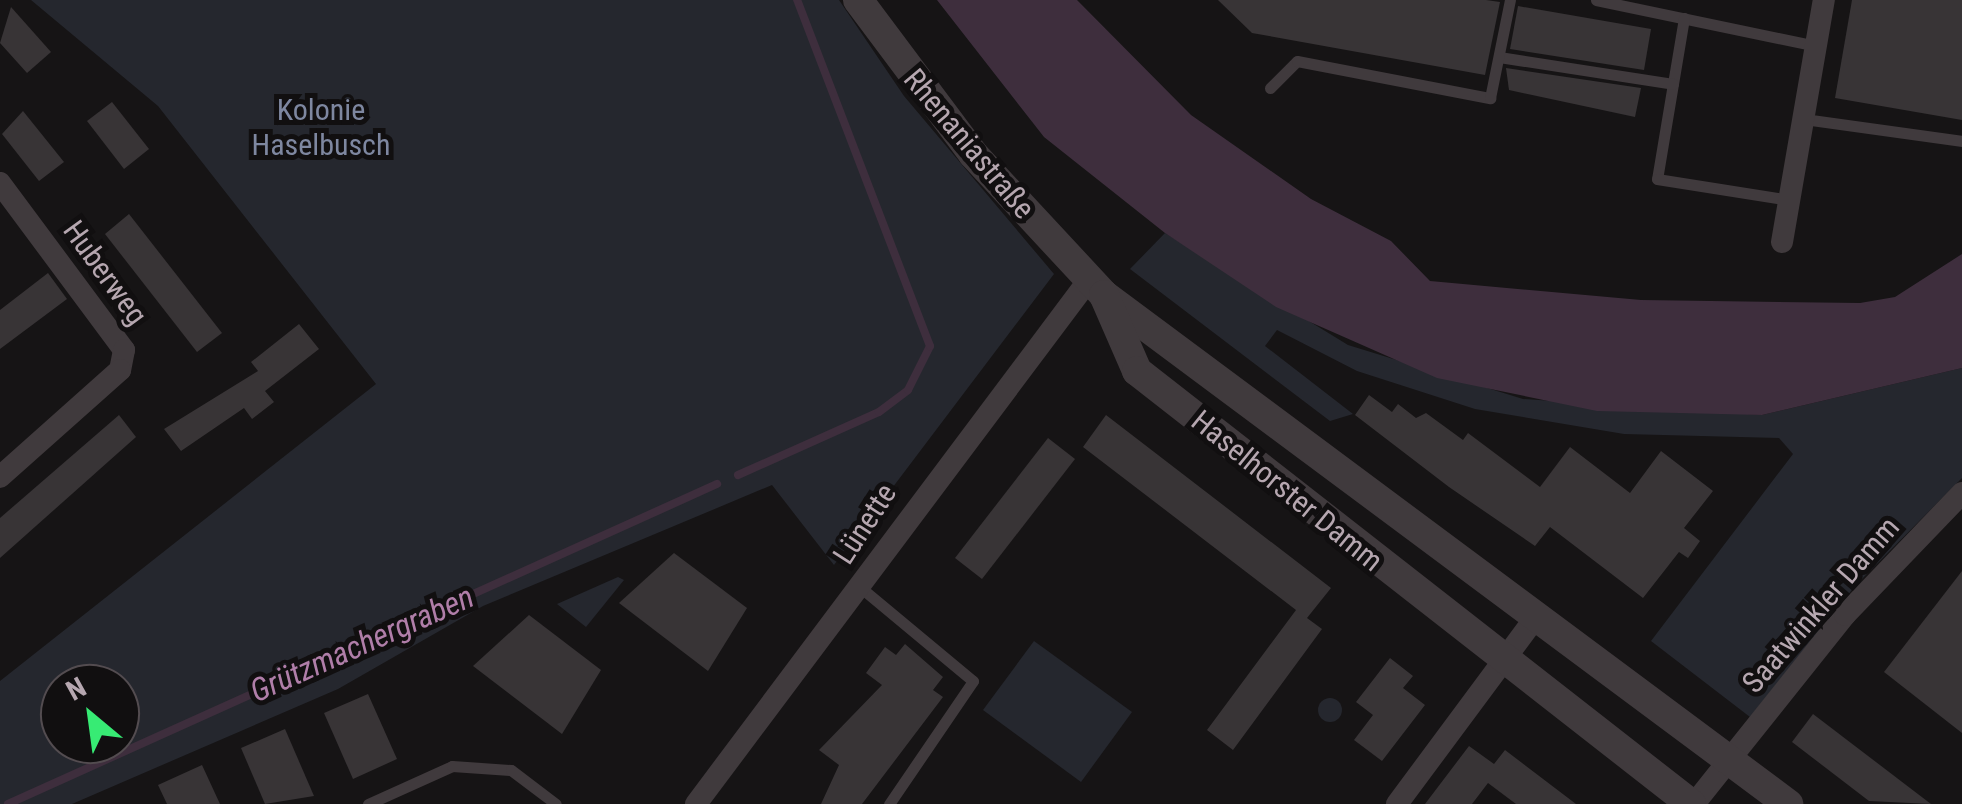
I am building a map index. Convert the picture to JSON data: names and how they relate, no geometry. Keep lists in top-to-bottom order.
{
  "streets": {
    "street": [
      "Rhenaniastraße",
      "Huberweg",
      "Haselhorster Damm",
      "Lünette",
      "Saatwinkler Damm"
    ]
  },
  "crossings": [
    ["Rhenaniastraße", "Haselhorster Damm"],
    ["Rhenaniastraße", "Lünette"],
    ["Haselhorster Damm", "Lünette"],
    ["Haselhorster Damm", "Saatwinkler Damm"]
  ],
  "water": ["Grützmachergraben"],
  "parks": ["Kolonie Haselbusch"],
  "north": "top left"
}
